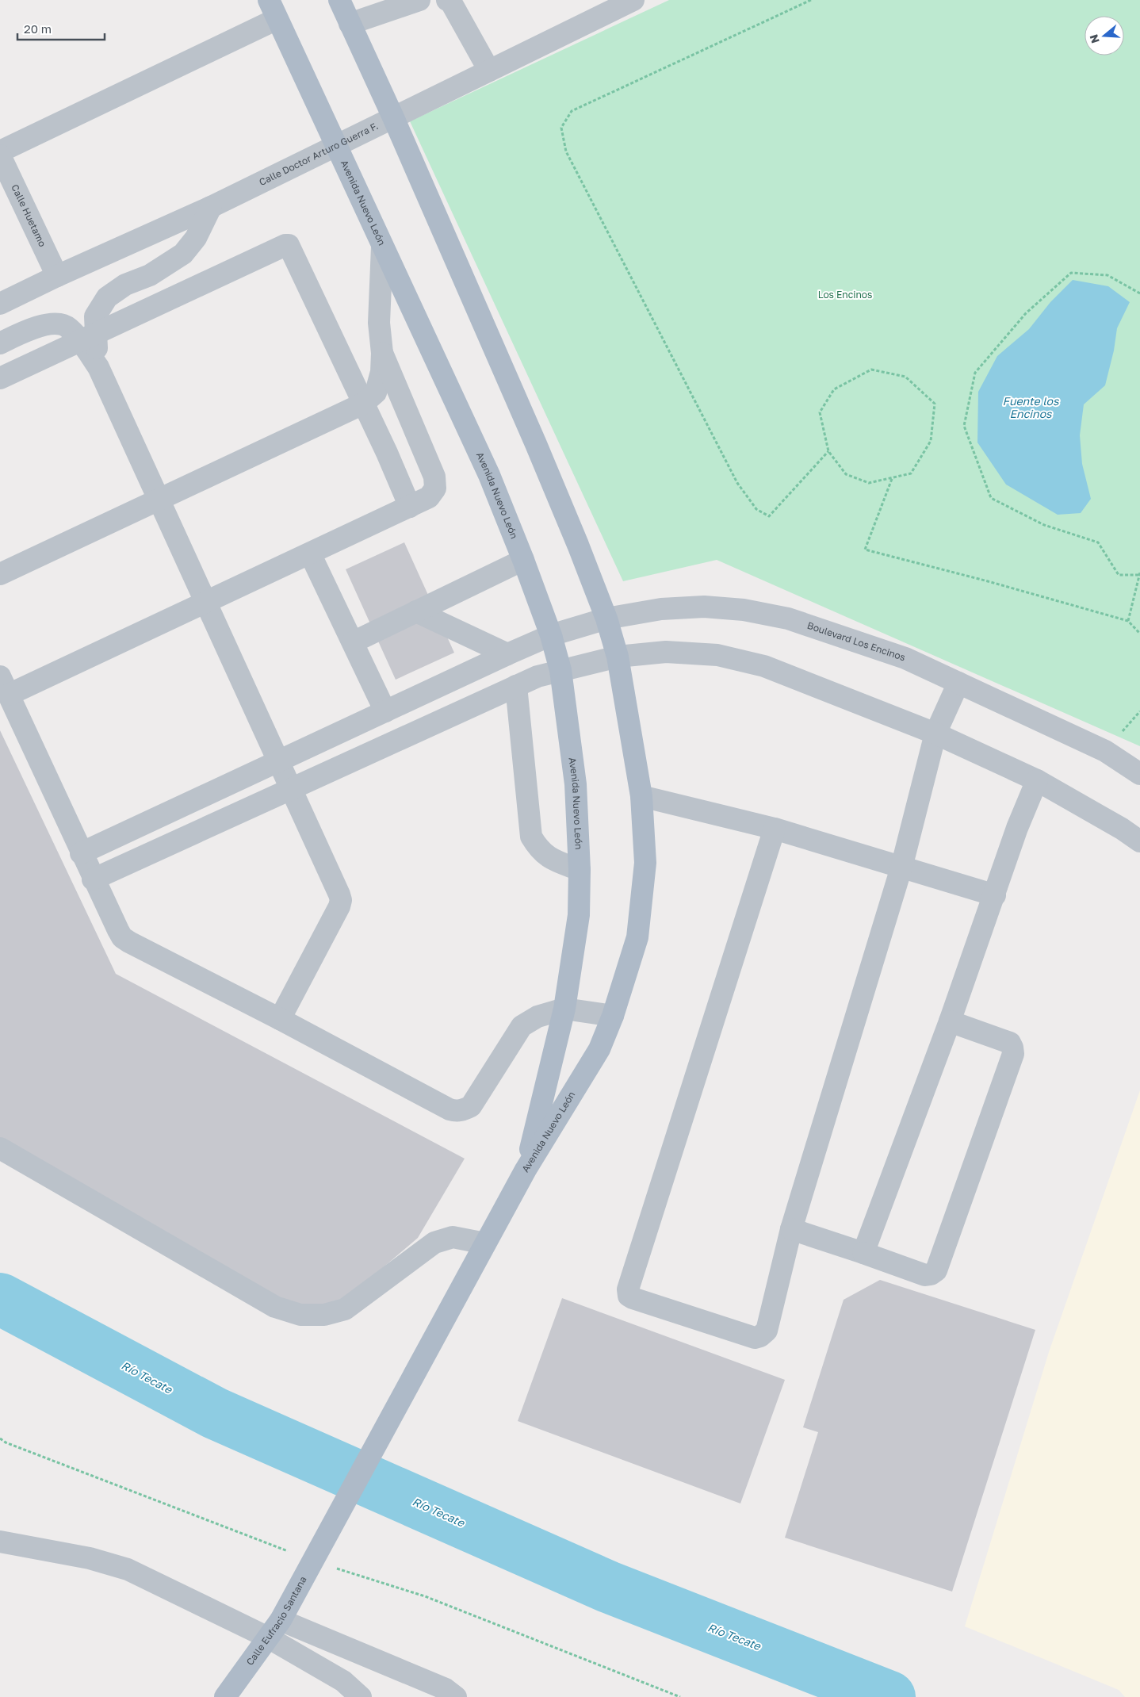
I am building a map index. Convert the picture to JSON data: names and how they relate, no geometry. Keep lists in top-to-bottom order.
{
  "streets": {
    "main road": ["Avenida Nuevo León", "Calle Eufracio Santana"],
    "street": ["Calle Doctor Arturo Guerra F.", "Calle Huetamo", "Boulevard Los Encinos"]
  },
  "crossings": [
    ["Calle Doctor Arturo Guerra F.", "Avenida Nuevo León"],
    ["Calle Doctor Arturo Guerra F.", "Calle Huetamo"],
    ["Avenida Nuevo León", "Boulevard Los Encinos"],
    ["Avenida Nuevo León", "Calle Eufracio Santana"]
  ],
  "water": ["Fuente los Encinos", "Río Tecate"],
  "parks": ["Los Encinos"],
  "scale_bar": "20 m",
  "north": "left"
}
